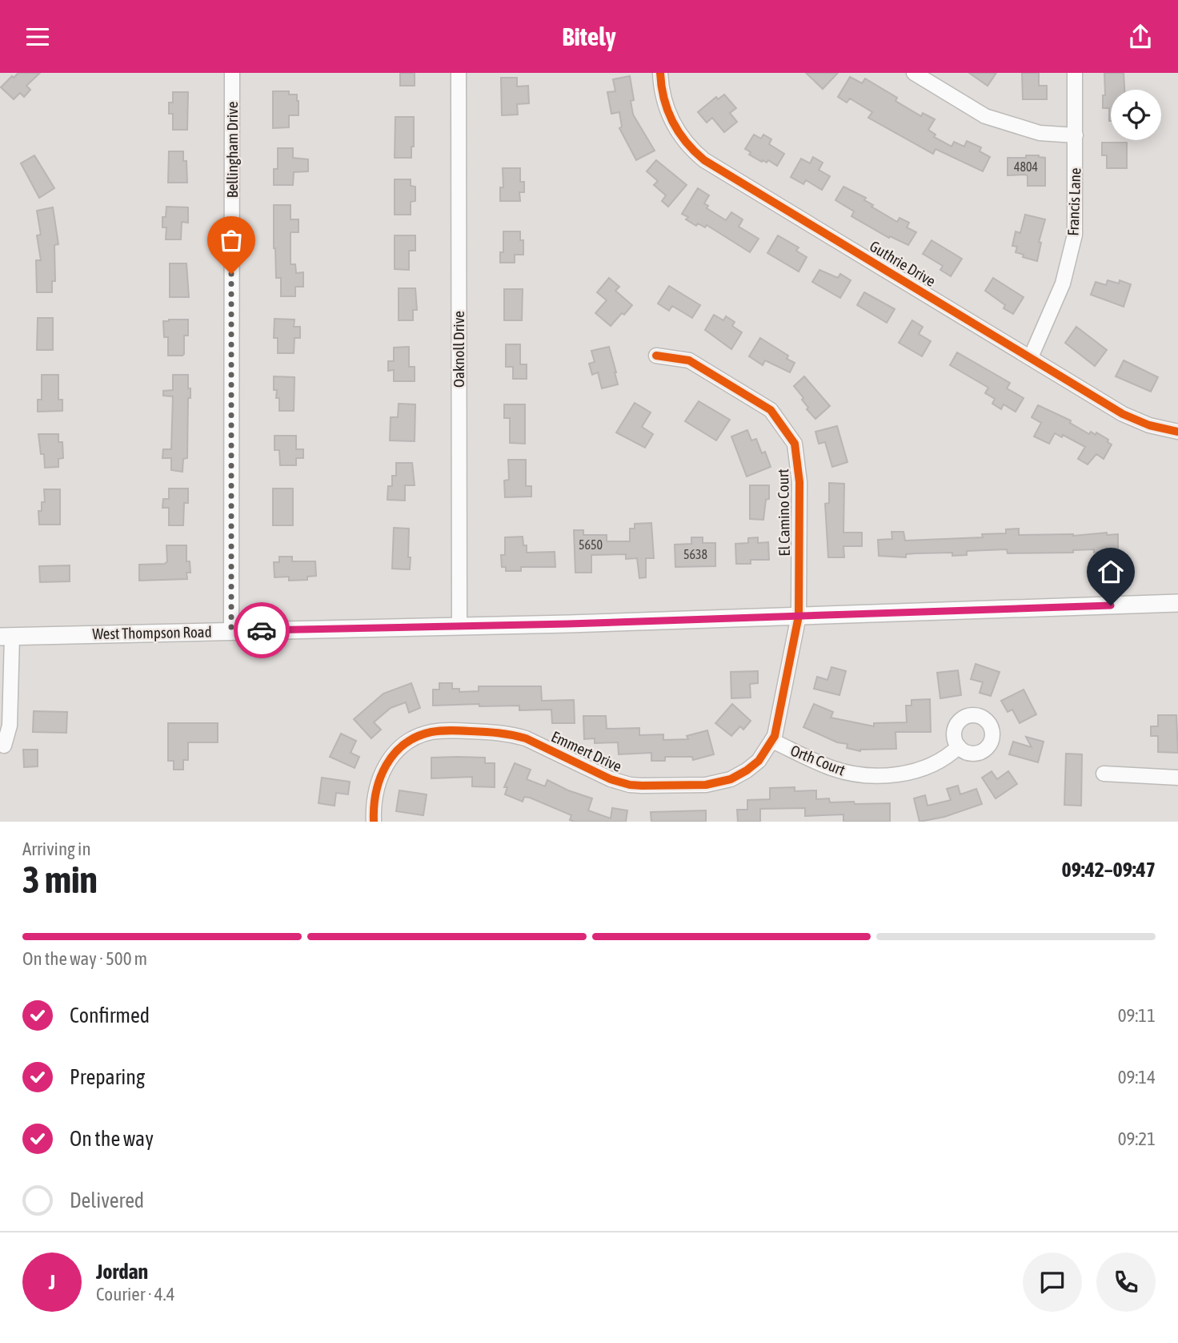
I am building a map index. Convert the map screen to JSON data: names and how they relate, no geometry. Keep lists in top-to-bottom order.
{
  "streets": {
    "main road": ["West Thompson Road"],
    "street": [
      "Bellingham Drive",
      "Francis Lane",
      "Guthrie Drive",
      "Oaknoll Drive",
      "El Camino Court",
      "Emmert Drive",
      "Orth Court"
    ]
  },
  "crossings": [
    ["Bellingham Drive", "West Thompson Road"],
    ["Francis Lane", "Guthrie Drive"],
    ["Oaknoll Drive", "West Thompson Road"],
    ["El Camino Court", "West Thompson Road"],
    ["El Camino Court", "Emmert Drive"],
    ["West Thompson Road", "Emmert Drive"],
    ["Emmert Drive", "Orth Court"]
  ],
  "house_numbers": ["4804", "5650", "5638"],
  "page": {
    "header": "Bitely",
    "heading": ["3 min", "Arriving in", "09:42–09:47"],
    "panel": ["Jordan", "Courier · 4.4"],
    "bar": "On the way · 500 m",
    "list": [
      ["Confirmed", "09:11"],
      ["Preparing", "09:14"],
      ["On the way", "09:21"],
      "Delivered"
    ],
    "round": "J"
  }
}
